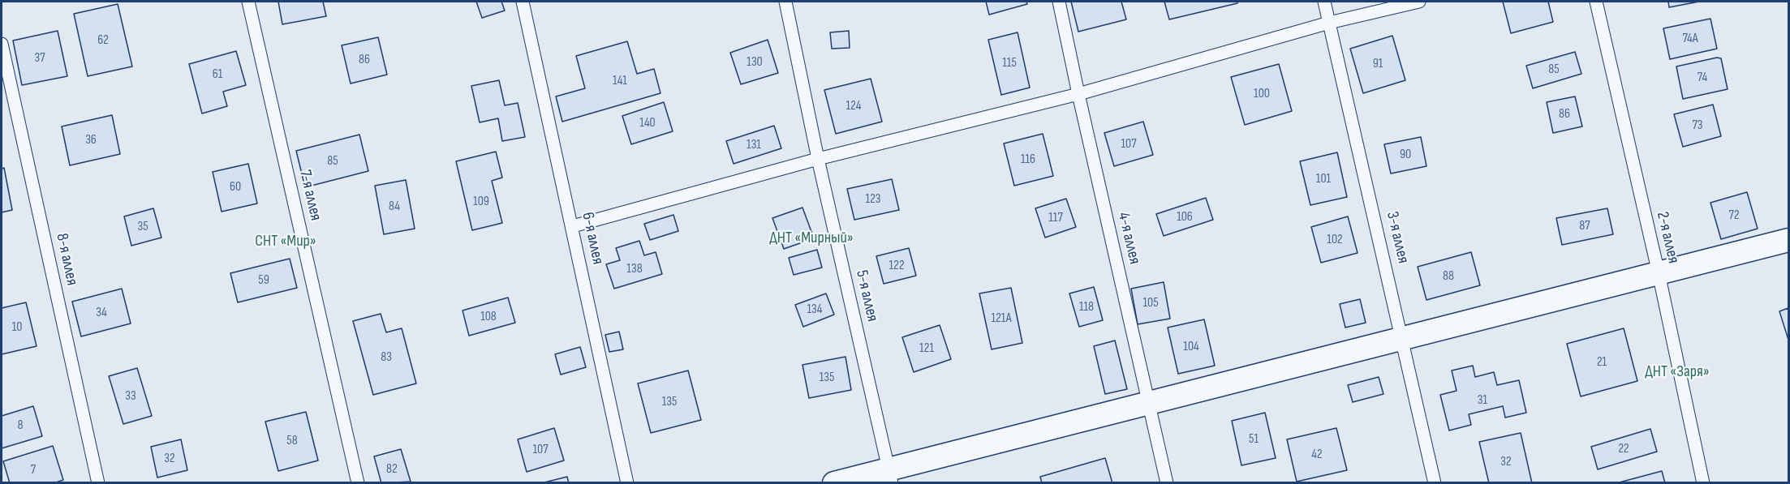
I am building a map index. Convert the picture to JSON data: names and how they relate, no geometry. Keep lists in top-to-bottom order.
{
  "streets": {
    "lane": [
      "7-я аллея",
      "3-я аллея",
      "2-я аллея",
      "6-я аллея",
      "4-я аллея",
      "8-я аллея",
      "5-я аллея"
    ]
  },
  "parks": ["ДНТ «Мирный»", "СНТ «Мир»", "ДНТ «Заря»"],
  "house_numbers": [
    "74А",
    "62",
    "37",
    "86",
    "130",
    "115",
    "91",
    "85",
    "61",
    "74",
    "141",
    "100",
    "124",
    "86",
    "140",
    "73",
    "36",
    "107",
    "131",
    "90",
    "116",
    "85",
    "101",
    "60",
    "123",
    "109",
    "84",
    "72",
    "106",
    "117",
    "87",
    "35",
    "102",
    "122",
    "138",
    "88",
    "59",
    "105",
    "118",
    "134",
    "34",
    "108",
    "121А",
    "10",
    "104",
    "121",
    "83",
    "21",
    "135",
    "33",
    "31",
    "135",
    "8",
    "51",
    "58",
    "22",
    "107",
    "42",
    "32",
    "32",
    "82",
    "7"
  ]
}
